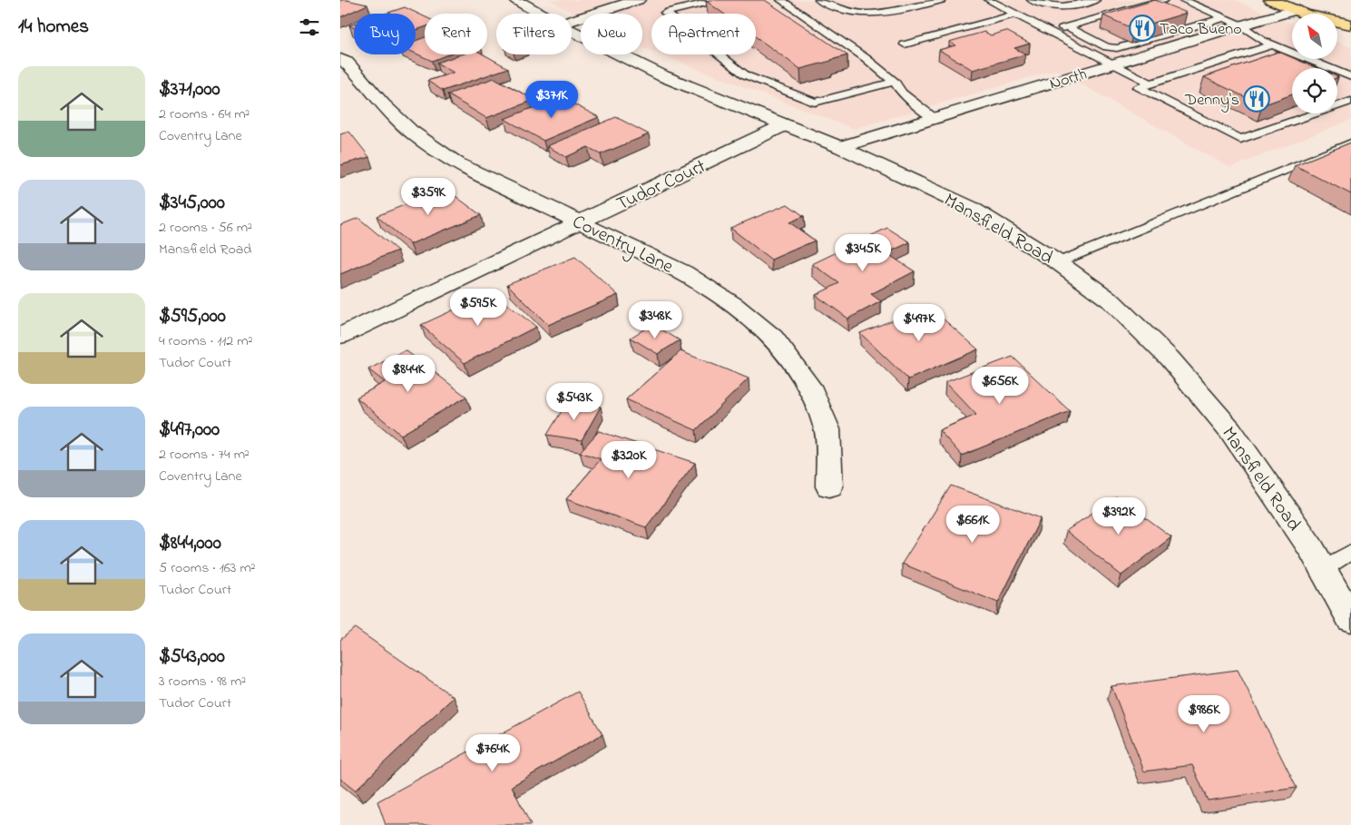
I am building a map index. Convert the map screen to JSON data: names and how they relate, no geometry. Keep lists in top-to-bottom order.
{
  "streets": {
    "street": [
      "North",
      "Tudor Court",
      "Mansfield Road",
      "Coventry Lane"
    ]
  },
  "crossings": [
    ["North", "Mansfield Road"],
    ["Tudor Court", "Mansfield Road"],
    ["Tudor Court", "Coventry Lane"]
  ],
  "places": {
    "restaurant": ["Taco Bueno", "Denny's"]
  },
  "north": "top left",
  "page": {
    "heading": "14 homes",
    "chip": [
      "Buy",
      "Rent",
      "Filters",
      "New",
      "Apartment"
    ],
    "list": [
      {
        "name": "$371,000",
        "note": "2 rooms · 64 m² · Coventry Lane"
      },
      {
        "name": "$345,000",
        "note": "2 rooms · 56 m² · Mansfield Road"
      },
      {
        "name": "$595,000",
        "note": "4 rooms · 112 m² · Tudor Court"
      },
      {
        "name": "$497,000",
        "note": "2 rooms · 74 m² · Coventry Lane"
      },
      {
        "name": "$844,000",
        "note": "5 rooms · 163 m² · Tudor Court"
      },
      {
        "name": "$543,000",
        "note": "3 rooms · 98 m² · Tudor Court"
      }
    ],
    "price": [
      "$371K",
      "$359K",
      "$345K",
      "$595K",
      "$348K",
      "$497K",
      "$844K",
      "$656K",
      "$543K",
      "$320K",
      "$392K",
      "$661K",
      "$986K",
      "$764K"
    ]
  }
}
